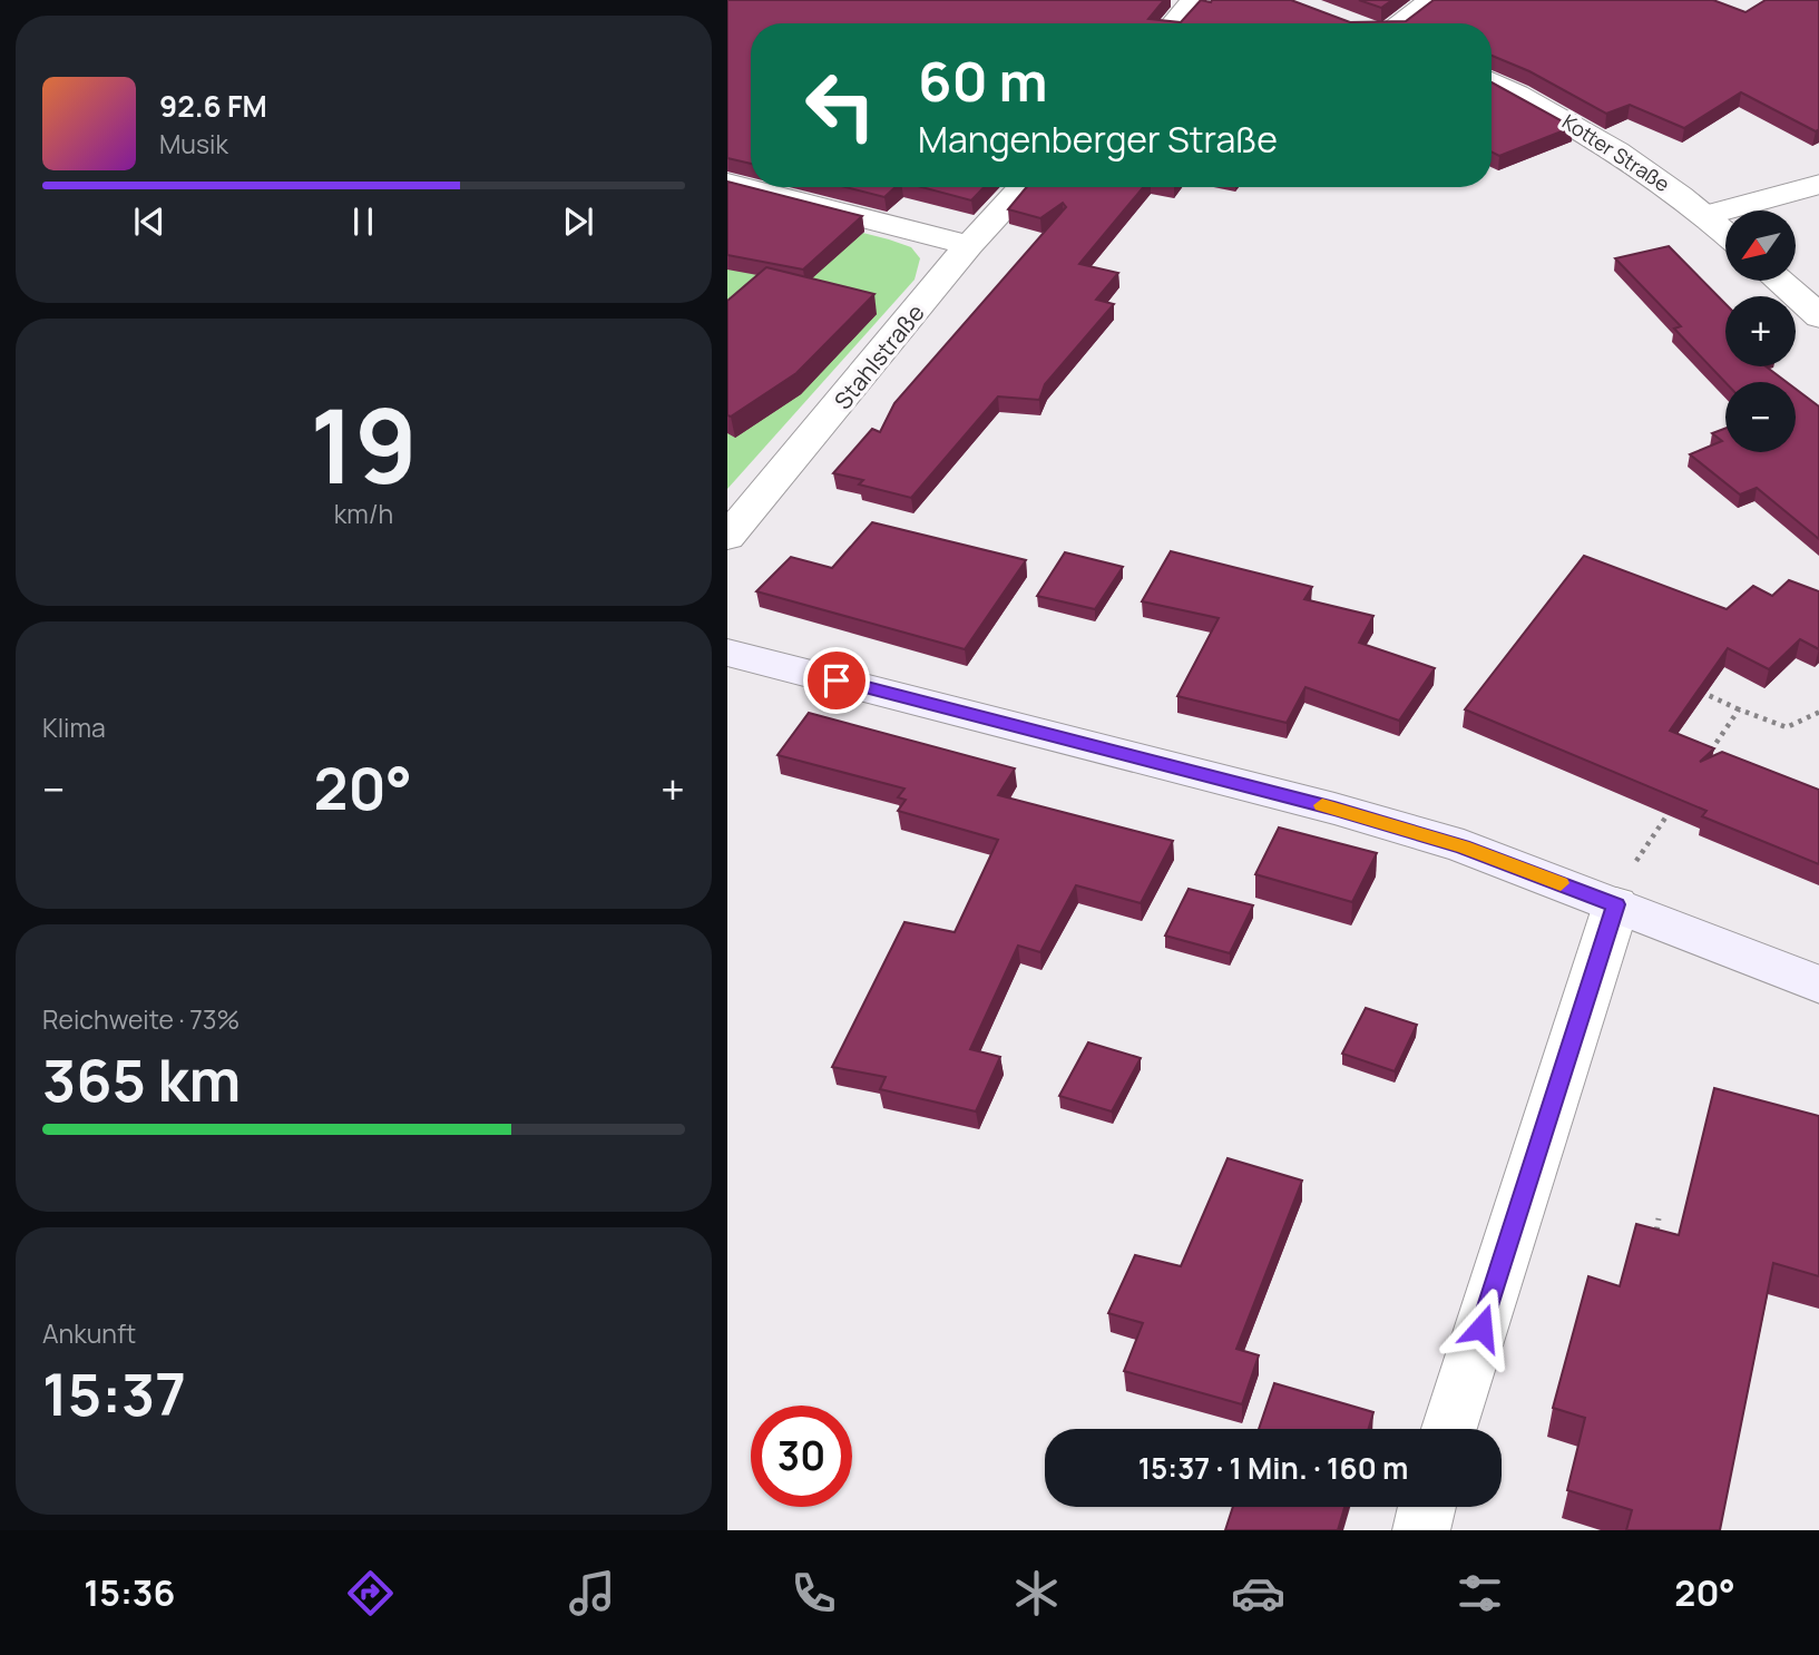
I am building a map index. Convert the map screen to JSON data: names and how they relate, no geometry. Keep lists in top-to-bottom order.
{
  "streets": {
    "street": ["Kotter Straße", "Stahlstraße"]
  },
  "north": "bottom left",
  "page": {
    "turn": ["60 m", "Mangenberger Straße"],
    "song": ["92.6 FM", "Musik"],
    "map_buttons": ["+", "−"],
    "tile": [
      ["19", "km/h"],
      "Klima",
      ["Reichweite · 73%", "365 km"],
      ["Ankunft", "15:37"]
    ],
    "heat": ["−", "20°", "+"],
    "limit": "30",
    "trip": "15:37 · 1 Min. · 160 m",
    "tabs": ["15:36", "20°"]
  }
}
